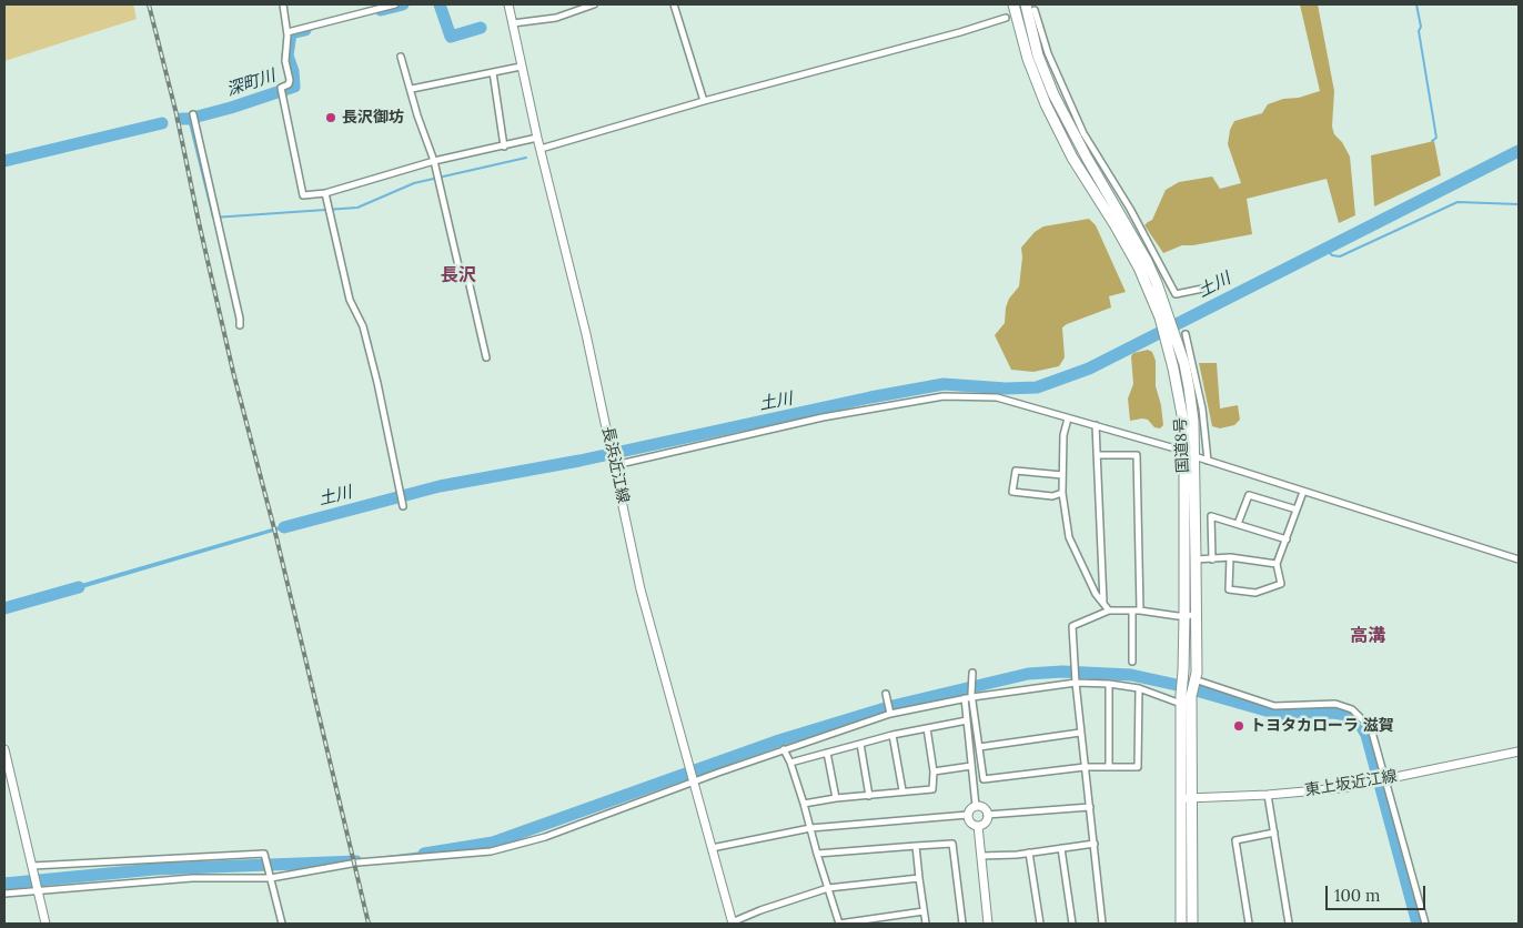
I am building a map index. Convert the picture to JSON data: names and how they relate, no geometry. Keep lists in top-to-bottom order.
{
  "streets": {
    "highway": ["国道8号"],
    "main road": ["長浜近江線", "東上坂近江線"]
  },
  "crossings": [
    ["国道8号", "東上坂近江線"]
  ],
  "districts": ["長沢", "高溝"],
  "water": ["深町川", "土川"],
  "places": ["長沢御坊", "トヨタカローラ 滋賀"],
  "scale_bar": "100 m"
}
